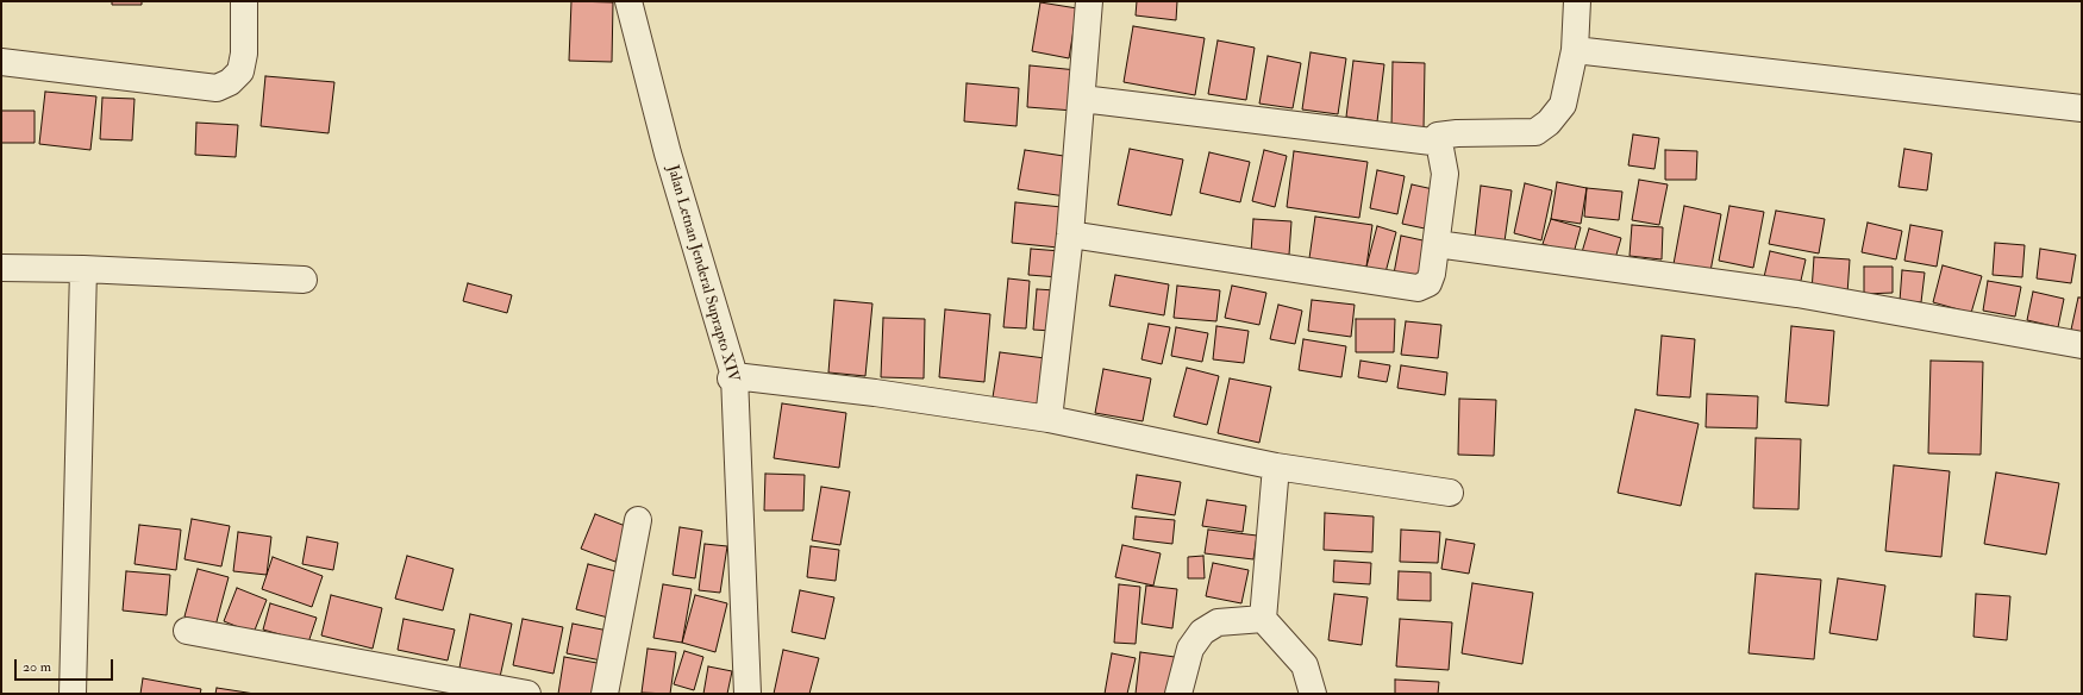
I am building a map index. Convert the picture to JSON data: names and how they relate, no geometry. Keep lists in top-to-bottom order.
{
  "streets": {
    "street": ["Jalan Letnan Jenderal Suprapto XIV"]
  },
  "scale_bar": "20 m"
}
